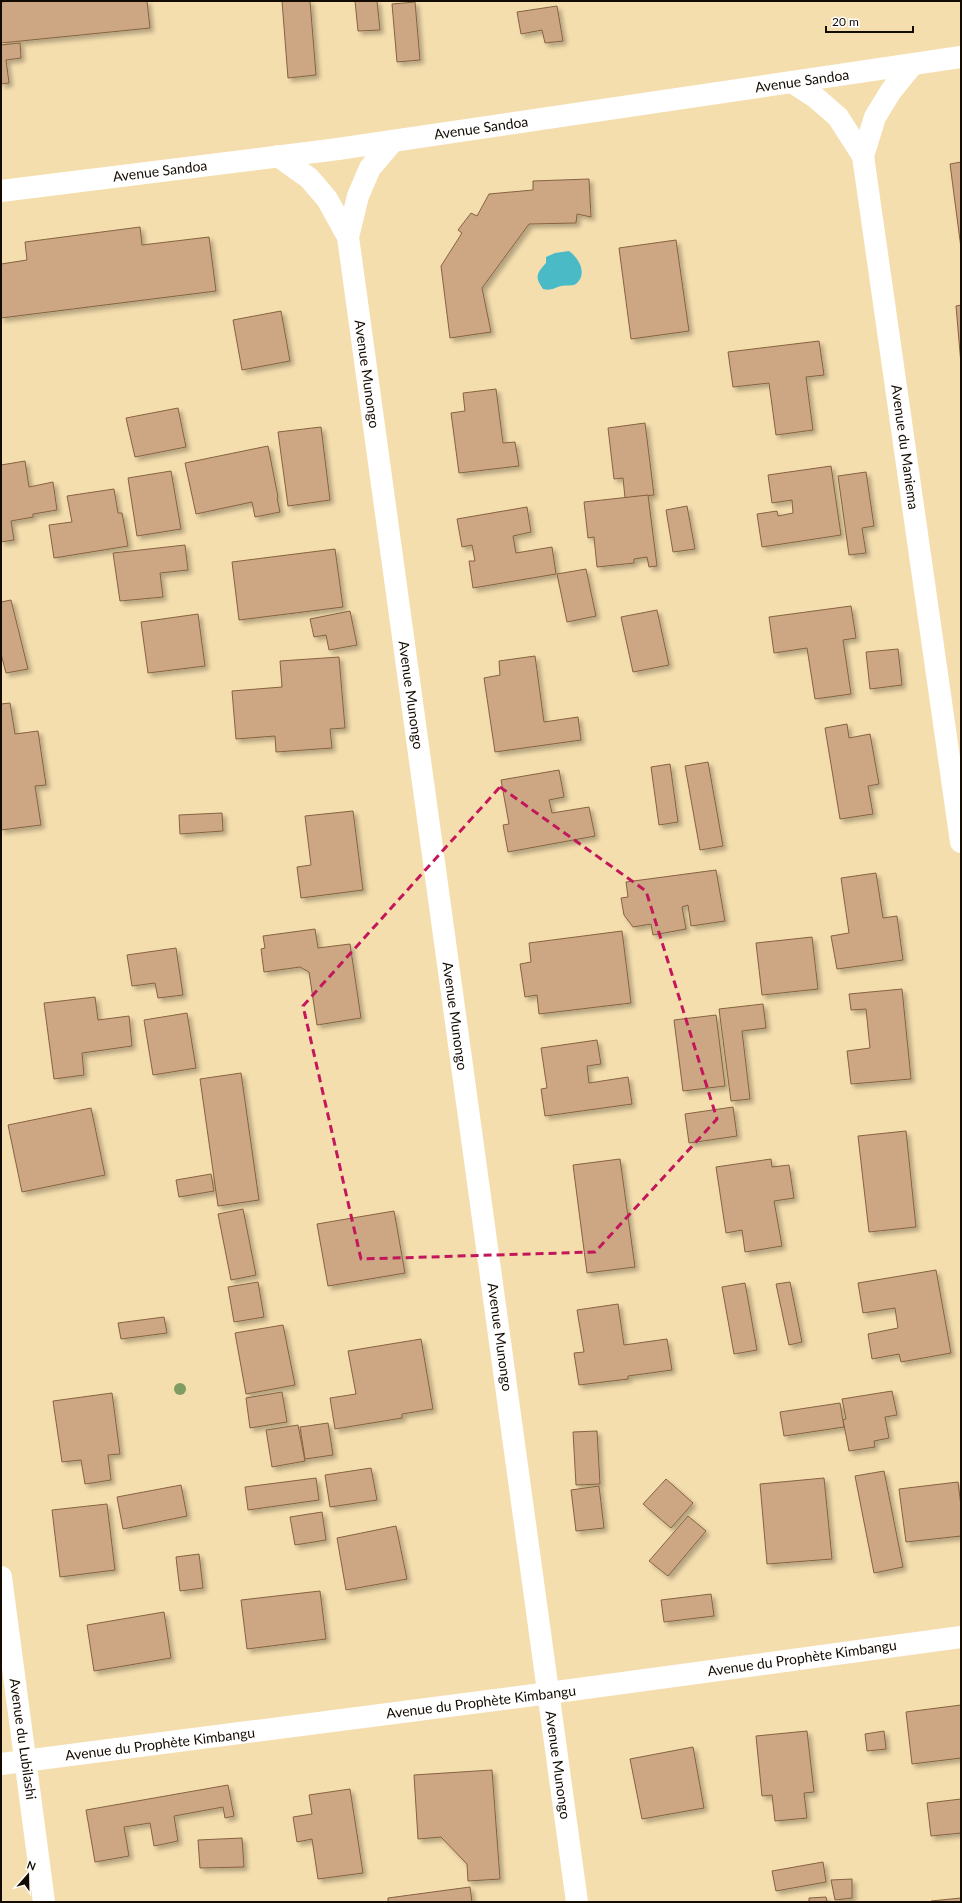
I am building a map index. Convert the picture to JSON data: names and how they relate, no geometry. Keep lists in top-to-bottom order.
{
  "streets": {
    "street": [
      "Avenue Sandoa",
      "Avenue Munongo",
      "Avenue du Maniema",
      "Avenue du Prophète Kimbangu",
      "Avenue du Lubilashi"
    ]
  },
  "crossings": [
    ["Avenue Sandoa", "Avenue Munongo"],
    ["Avenue Sandoa", "Avenue du Maniema"],
    ["Avenue Munongo", "Avenue du Prophète Kimbangu"],
    ["Avenue du Prophète Kimbangu", "Avenue du Lubilashi"]
  ],
  "scale_bar": "20 m",
  "north": "top"
}
